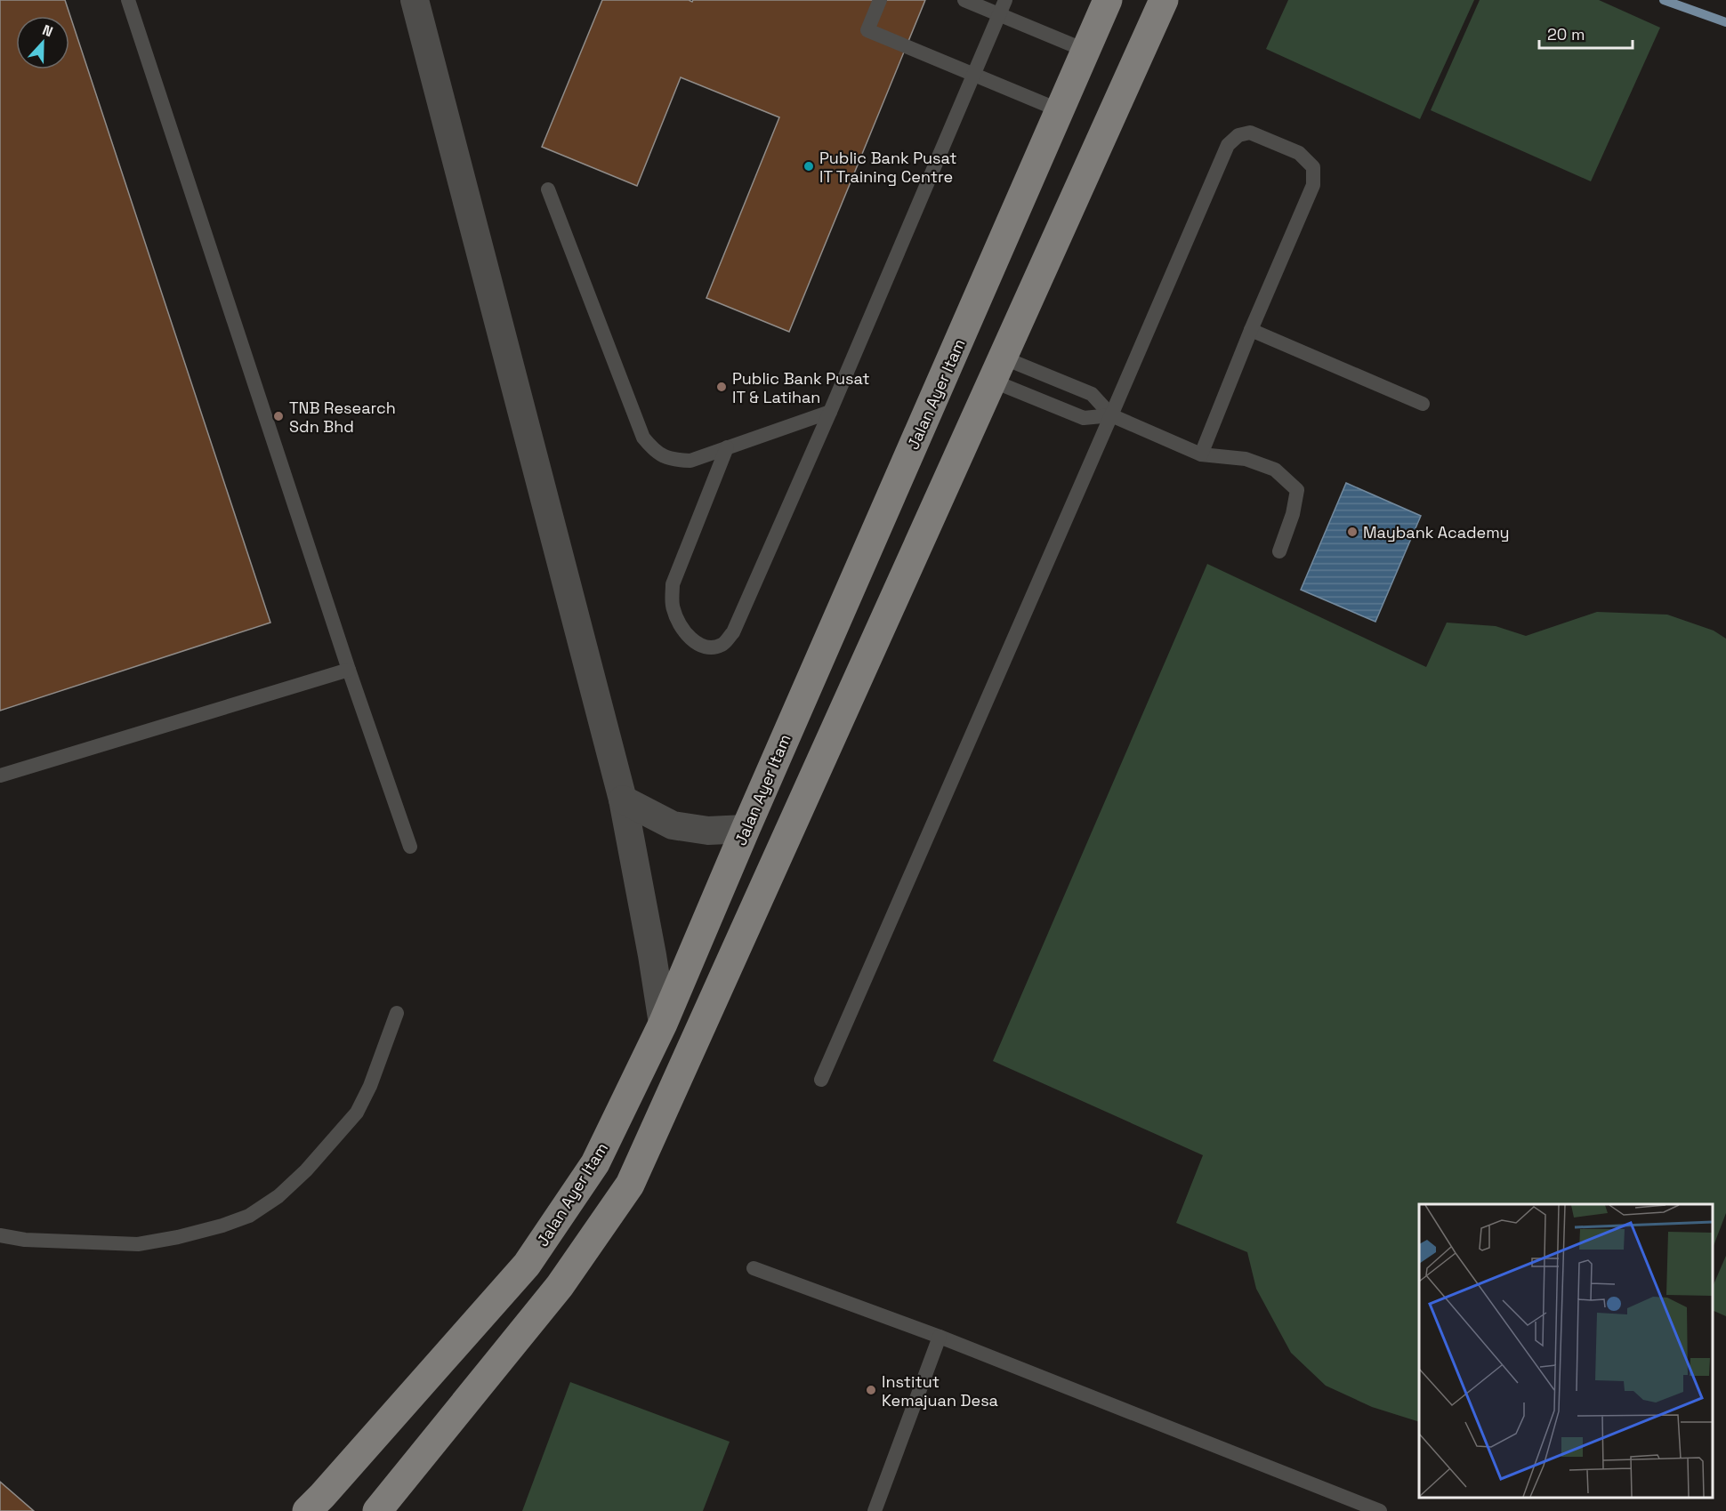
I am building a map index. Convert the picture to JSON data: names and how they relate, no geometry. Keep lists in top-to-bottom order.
{
  "streets": {
    "main road": ["Jalan Ayer Itam"]
  },
  "places": [
    "Public Bank Pusat IT Training Centre",
    "Public Bank Pusat IT & Latihan",
    "TNB Research Sdn Bhd",
    "Maybank Academy",
    "Institut Kemajuan Desa"
  ],
  "scale_bar": "20 m",
  "north": "top"
}
